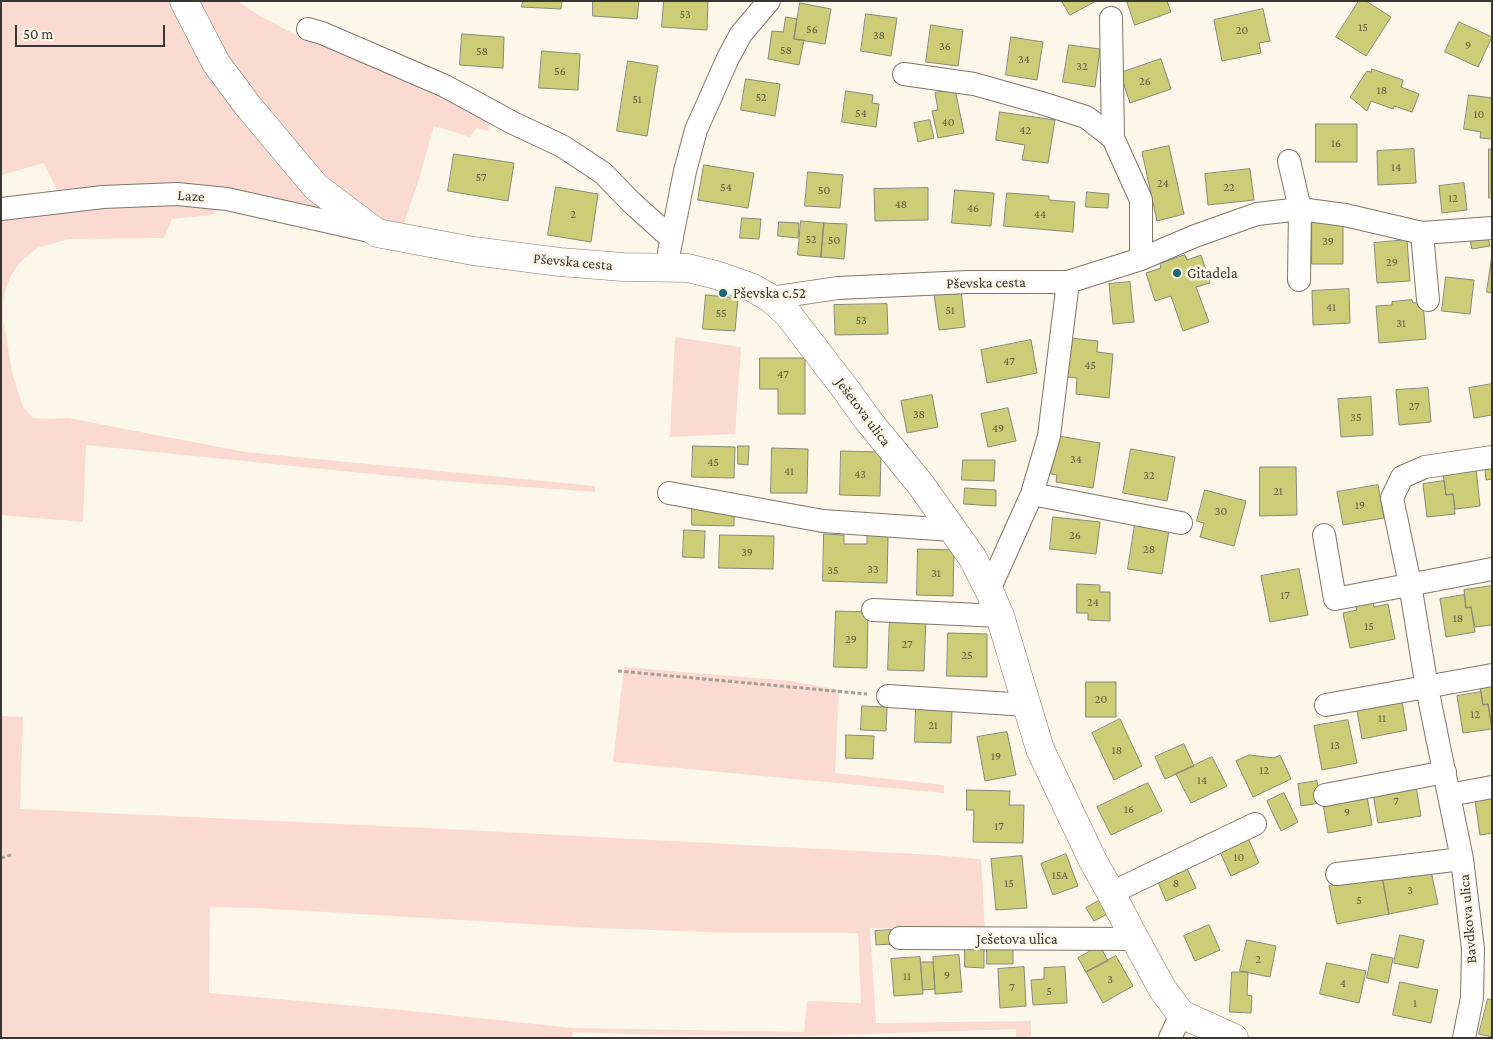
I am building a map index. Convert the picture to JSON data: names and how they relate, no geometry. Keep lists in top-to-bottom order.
{
  "streets": {
    "street": [
      "Laze",
      "Pševska cesta",
      "Ješetova ulica",
      "Bavdkova ulica"
    ]
  },
  "crossings": [
    ["Laze", "Pševska cesta"],
    ["Pševska cesta", "Ješetova ulica"]
  ],
  "places": ["Gitadela", "Pševska c.52"],
  "house_numbers": [
    "53",
    "15",
    "56",
    "20",
    "38",
    "9",
    "36",
    "58",
    "58",
    "34",
    "32",
    "56",
    "26",
    "18",
    "52",
    "51",
    "54",
    "10",
    "40",
    "42",
    "16",
    "14",
    "57",
    "24",
    "54",
    "22",
    "50",
    "12",
    "48",
    "46",
    "2",
    "44",
    "52",
    "50",
    "39",
    "29",
    "41",
    "51",
    "55",
    "53",
    "31",
    "47",
    "45",
    "47",
    "27",
    "38",
    "35",
    "49",
    "34",
    "45",
    "41",
    "43",
    "32",
    "21",
    "19",
    "30",
    "26",
    "28",
    "39",
    "33",
    "35",
    "31",
    "17",
    "24",
    "18",
    "15",
    "29",
    "27",
    "25",
    "20",
    "12",
    "11",
    "21",
    "13",
    "18",
    "19",
    "12",
    "14",
    "7",
    "16",
    "9",
    "17",
    "10",
    "15A",
    "15",
    "8",
    "3",
    "5",
    "2",
    "9",
    "11",
    "3",
    "4",
    "7",
    "5",
    "1"
  ],
  "scale_bar": "50 m"
}
